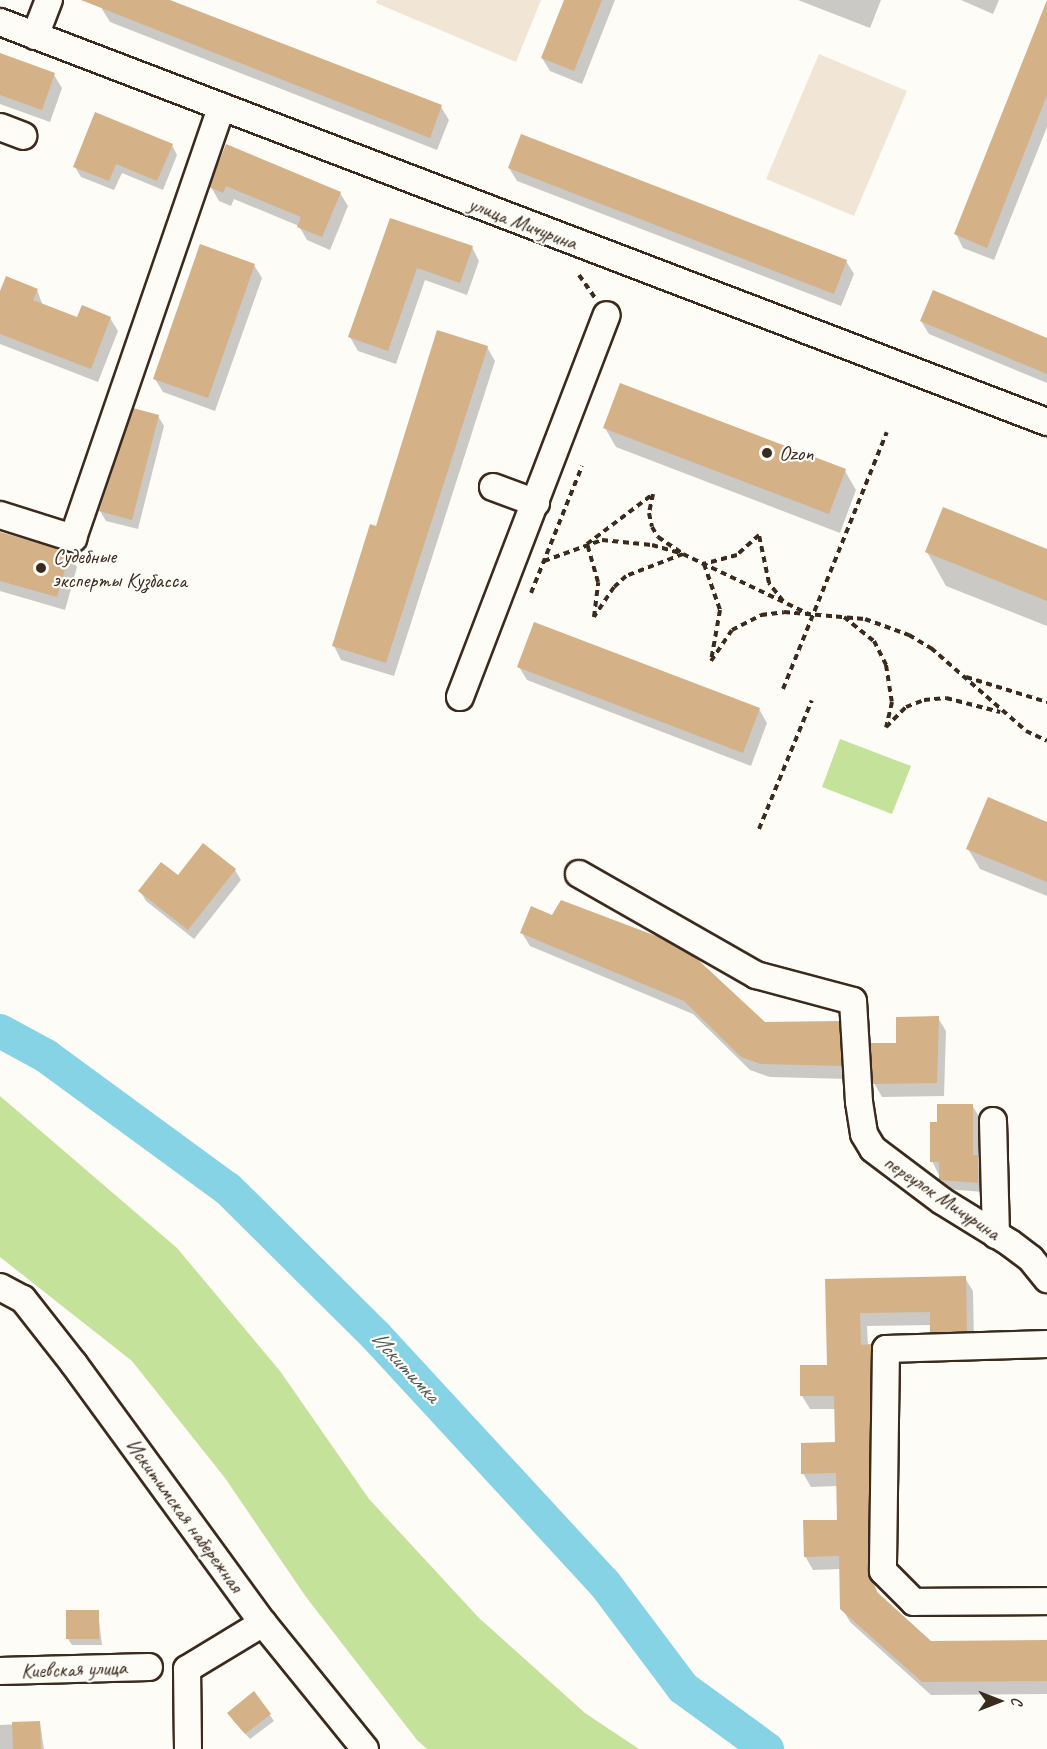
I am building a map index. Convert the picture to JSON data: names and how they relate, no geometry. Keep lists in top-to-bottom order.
{
  "streets": {
    "street": [
      "улица Мичурина",
      "переулок Мичурина",
      "Искитимская набережная",
      "Киевская улица"
    ]
  },
  "water": ["Искитимка"],
  "places": ["Ozon", "Судебные эксперты Кузбасса"],
  "north": "right"
}
